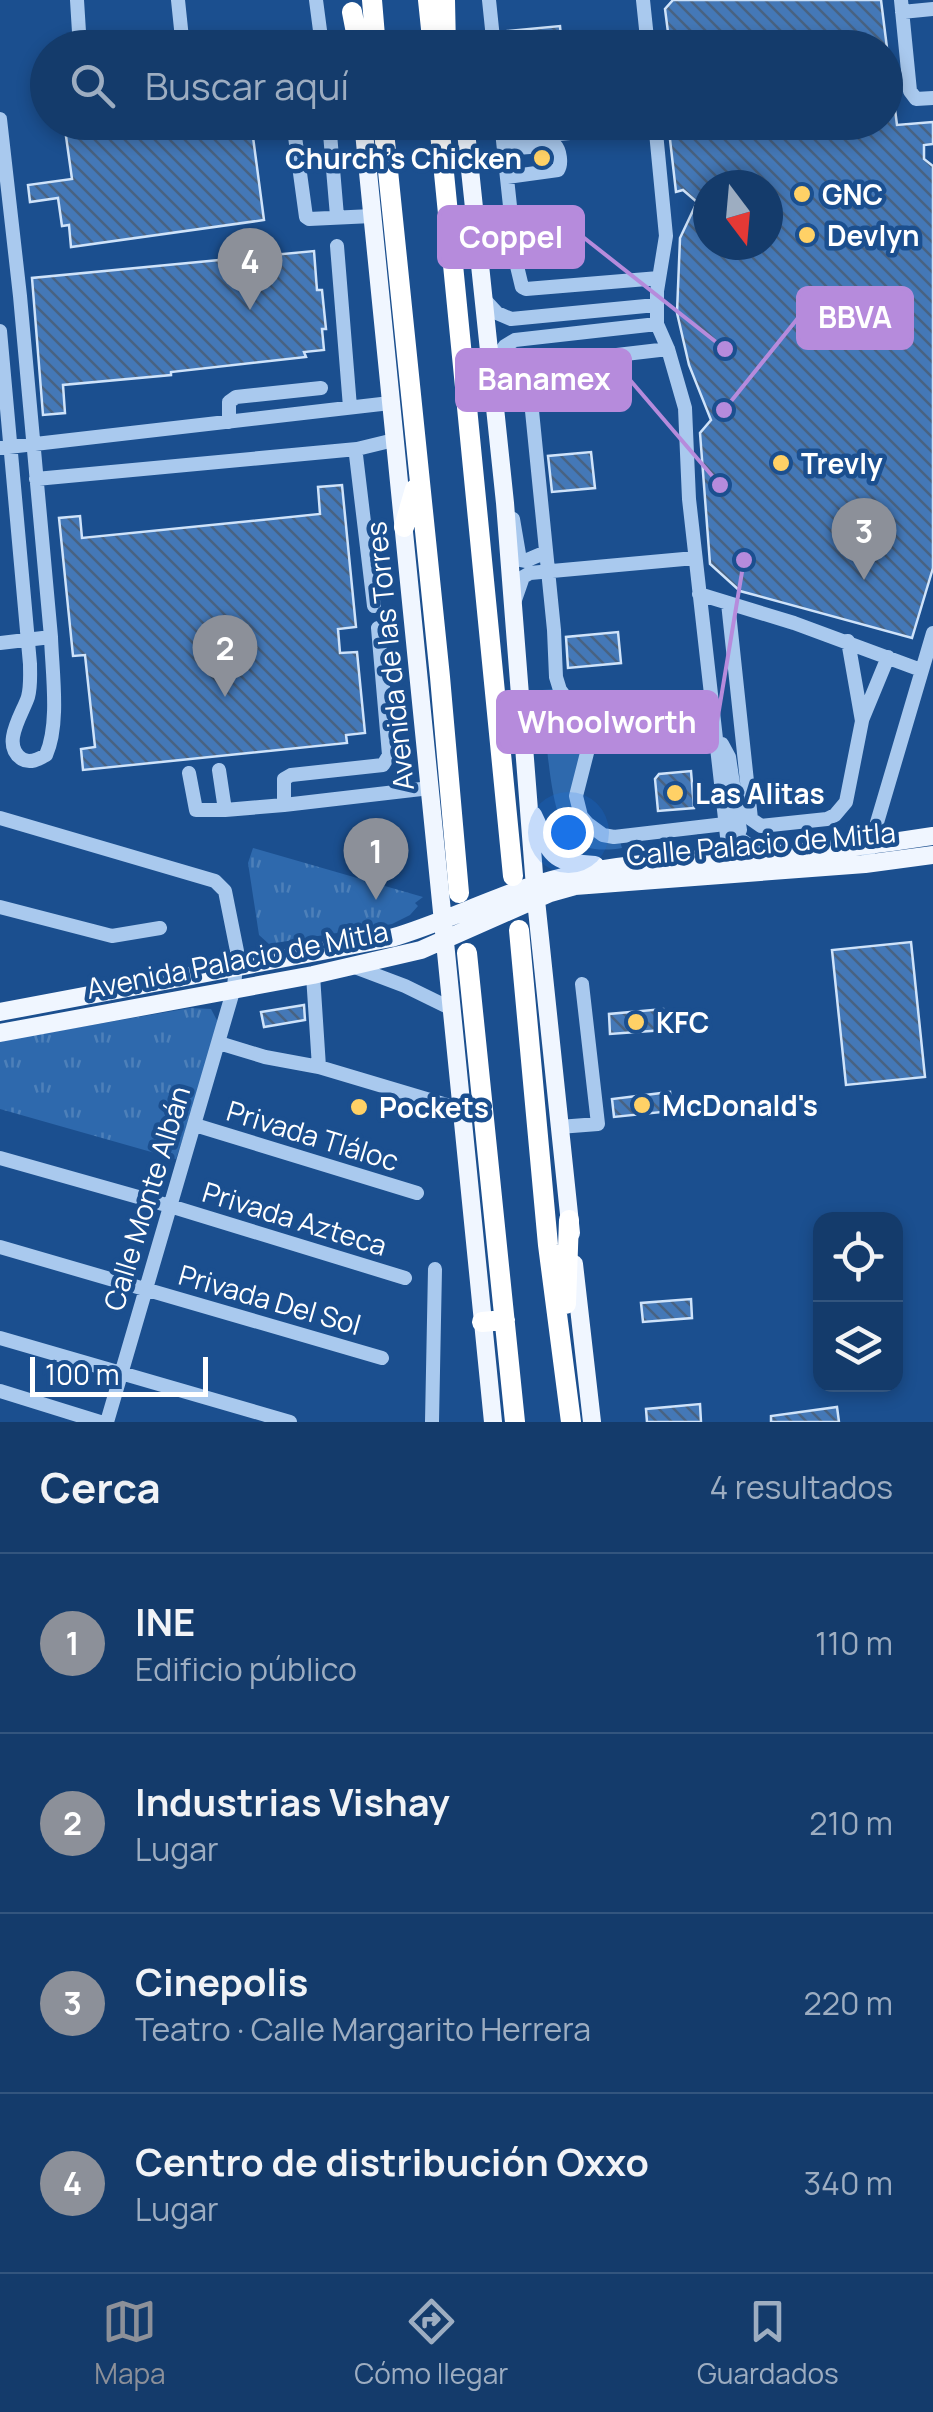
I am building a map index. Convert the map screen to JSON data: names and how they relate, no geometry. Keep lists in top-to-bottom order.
{
  "streets": {
    "highway": ["Avenida de las Torres"],
    "main road": ["Calle Palacio de Mitla", "Avenida Palacio de Mitla"],
    "street": [
      "Privada Tláloc",
      "Calle Monte Albán",
      "Privada Azteca",
      "Privada Del Sol"
    ]
  },
  "crossings": [
    ["Avenida de las Torres", "Avenida Palacio de Mitla"],
    ["Calle Palacio de Mitla", "Avenida Palacio de Mitla"],
    ["Avenida Palacio de Mitla", "Calle Monte Albán"],
    ["Privada Tláloc", "Calle Monte Albán"],
    ["Calle Monte Albán", "Privada Azteca"],
    ["Calle Monte Albán", "Privada Del Sol"]
  ],
  "places": [
    "Church's Chicken",
    "GNC",
    "Devlyn",
    "Coppel",
    "BBVA",
    "Trevly",
    "Banamex",
    "Whoolworth",
    "Las Alitas",
    "KFC",
    "McDonald's",
    "Pockets"
  ],
  "scale_bar": "100 m",
  "north": "bottom",
  "page": {
    "search": "Buscar aquí",
    "pins": [
      "4",
      "3",
      "2",
      "1"
    ],
    "scale": "100 m",
    "heading": ["Cerca", "4 resultados"],
    "list": [
      {
        "mark": "1",
        "name": "INE",
        "note": "Edificio público",
        "value": "110 m"
      },
      {
        "mark": "2",
        "name": "Industrias Vishay",
        "note": "Lugar",
        "value": "210 m"
      },
      {
        "mark": "3",
        "name": "Cinepolis",
        "note": "Teatro · Calle Margarito Herrera",
        "value": "220 m"
      },
      {
        "mark": "4",
        "name": "Centro de distribución Oxxo",
        "note": "Lugar",
        "value": "340 m"
      }
    ],
    "nav": ["Mapa", "Cómo llegar", "Guardados"]
  }
}
